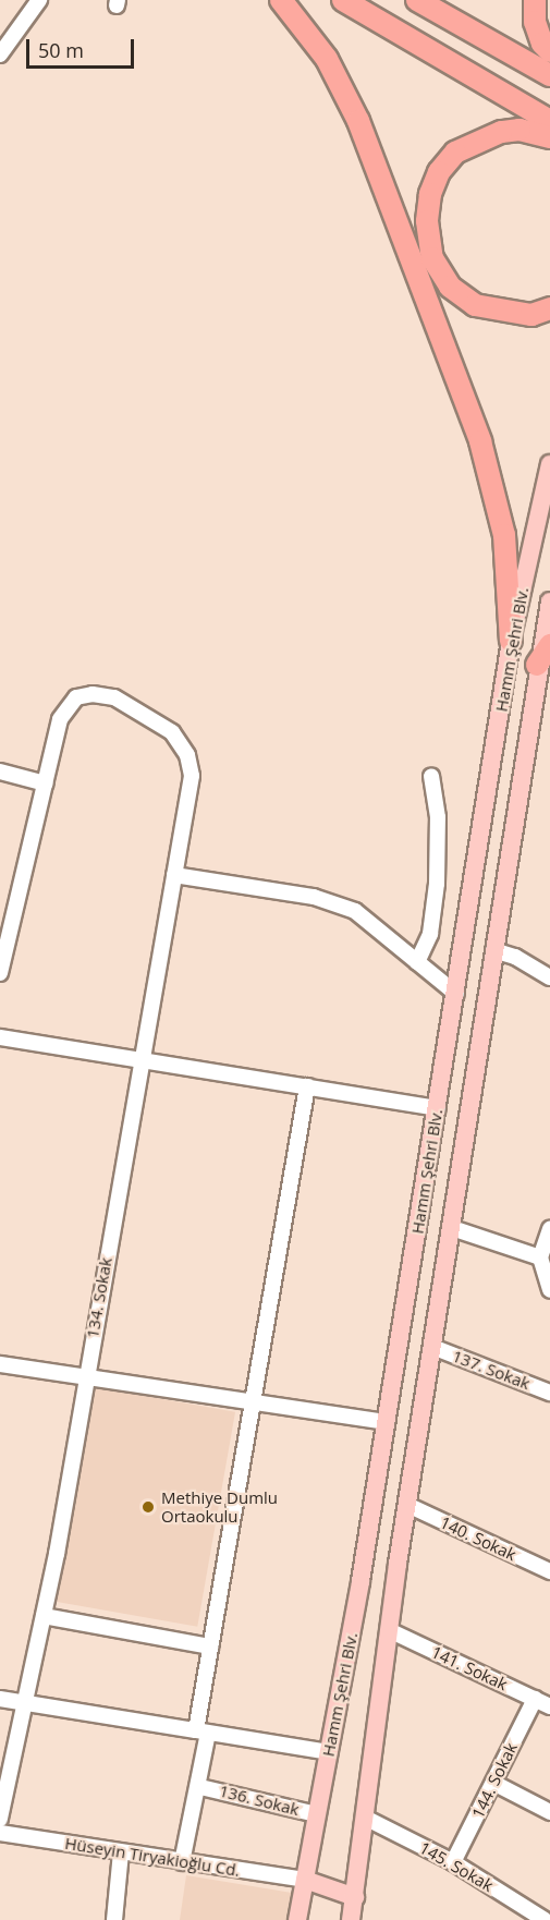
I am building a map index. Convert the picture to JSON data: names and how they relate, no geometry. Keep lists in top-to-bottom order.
{
  "streets": {
    "main road": ["Hamm Şehri Blv."],
    "street": [
      "134. Sokak",
      "137. Sokak",
      "140. Sokak",
      "141. Sokak",
      "144. Sokak",
      "136. Sokak",
      "Hüseyin Tiryakioğlu Cd.",
      "145. Sokak"
    ]
  },
  "crossings": [
    ["Hamm Şehri Blv.", "137. Sokak"],
    ["Hamm Şehri Blv.", "140. Sokak"],
    ["Hamm Şehri Blv.", "141. Sokak"],
    ["Hamm Şehri Blv.", "136. Sokak"],
    ["Hamm Şehri Blv.", "Hüseyin Tiryakioğlu Cd."],
    ["Hamm Şehri Blv.", "145. Sokak"],
    ["141. Sokak", "144. Sokak"],
    ["144. Sokak", "145. Sokak"]
  ],
  "places": ["Methiye Dumlu Ortaokulu"],
  "scale_bar": "50 m"
}
